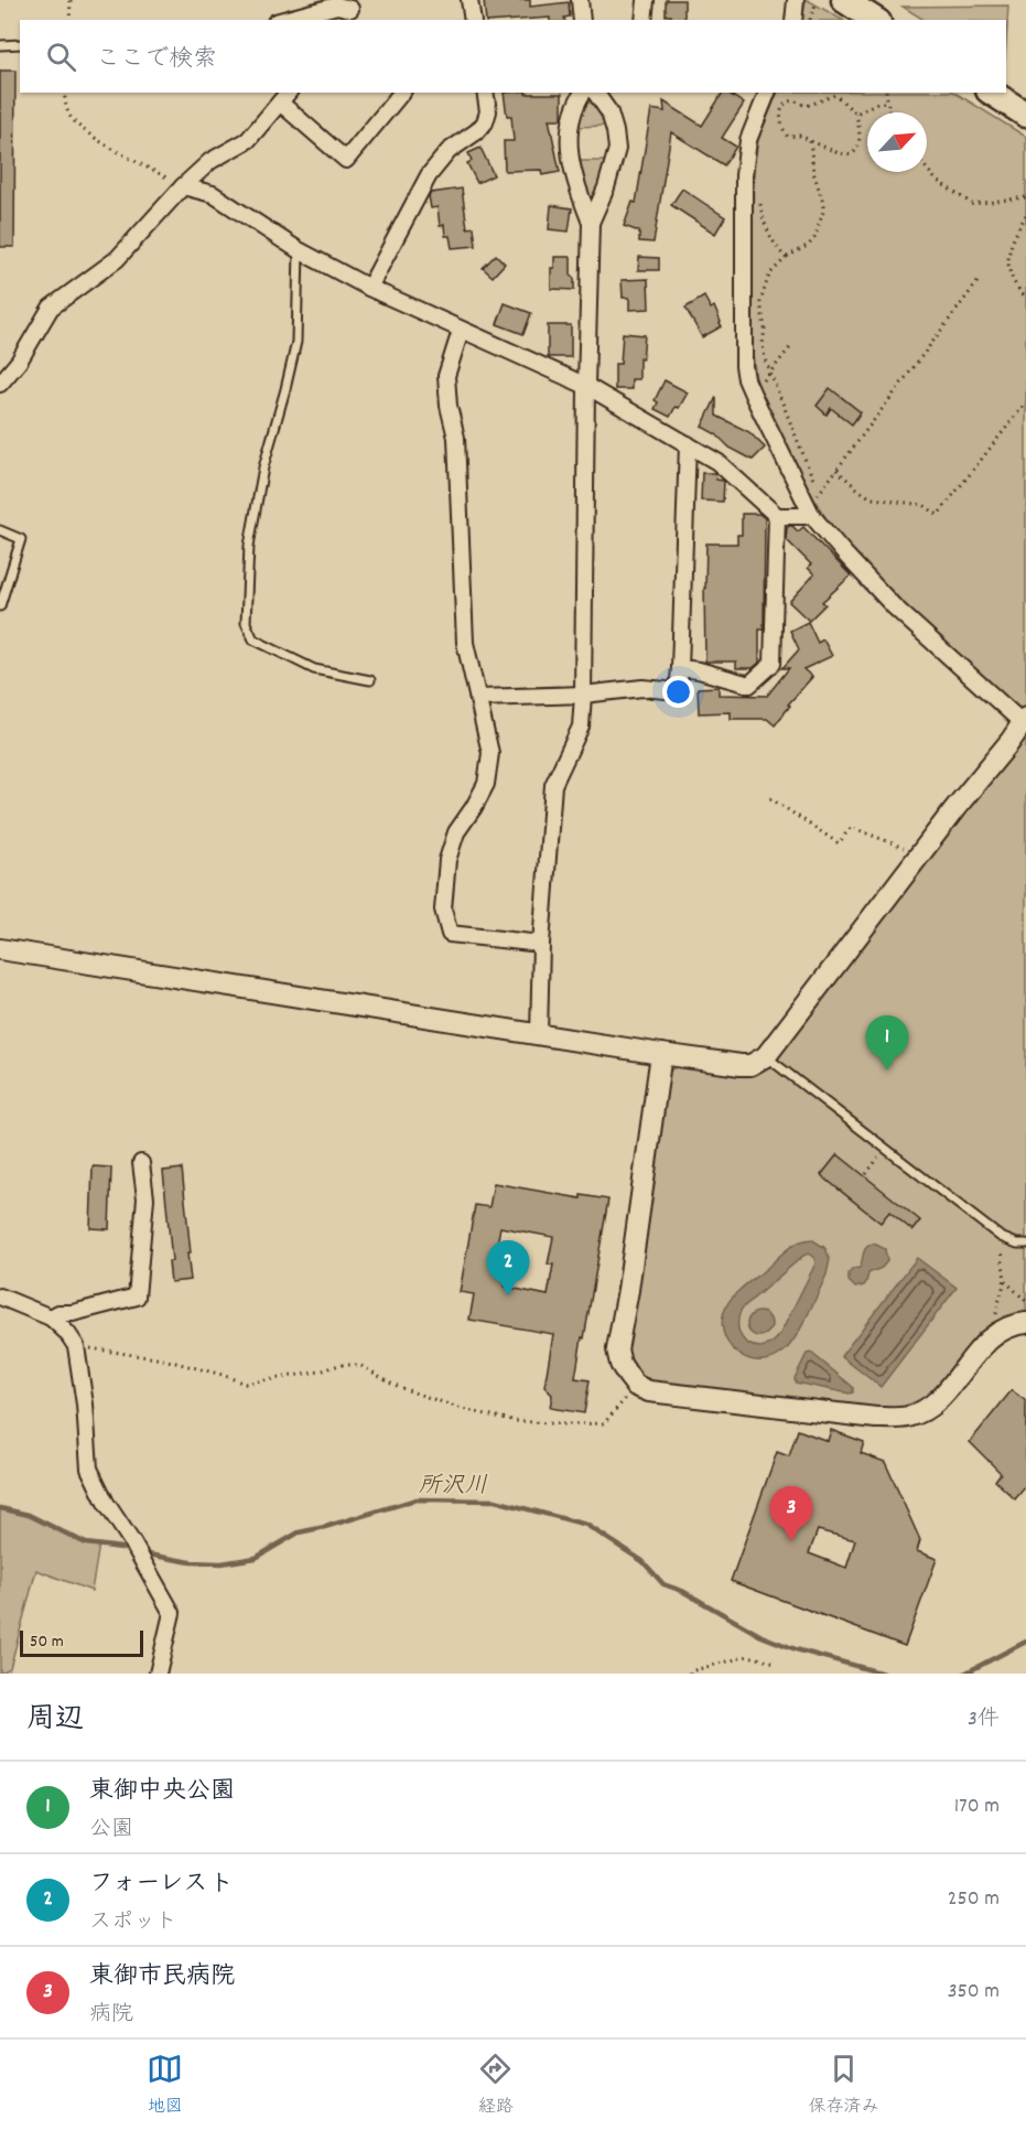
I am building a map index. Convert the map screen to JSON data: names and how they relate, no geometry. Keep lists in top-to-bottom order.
{
  "water": ["所沢川"],
  "scale_bar": "50 m",
  "north": "top right",
  "page": {
    "search": "ここで検索",
    "pins": ["1", "2", "3"],
    "scale": "50 m",
    "heading": ["周辺", "3件"],
    "list": [
      {
        "mark": "1",
        "name": "東御中央公園",
        "note": "公園",
        "value": "170 m"
      },
      {
        "mark": "2",
        "name": "フォーレスト",
        "note": "スポット",
        "value": "250 m"
      },
      {
        "mark": "3",
        "name": "東御市民病院",
        "note": "病院",
        "value": "350 m"
      }
    ],
    "nav": ["地図", "経路", "保存済み"]
  }
}
